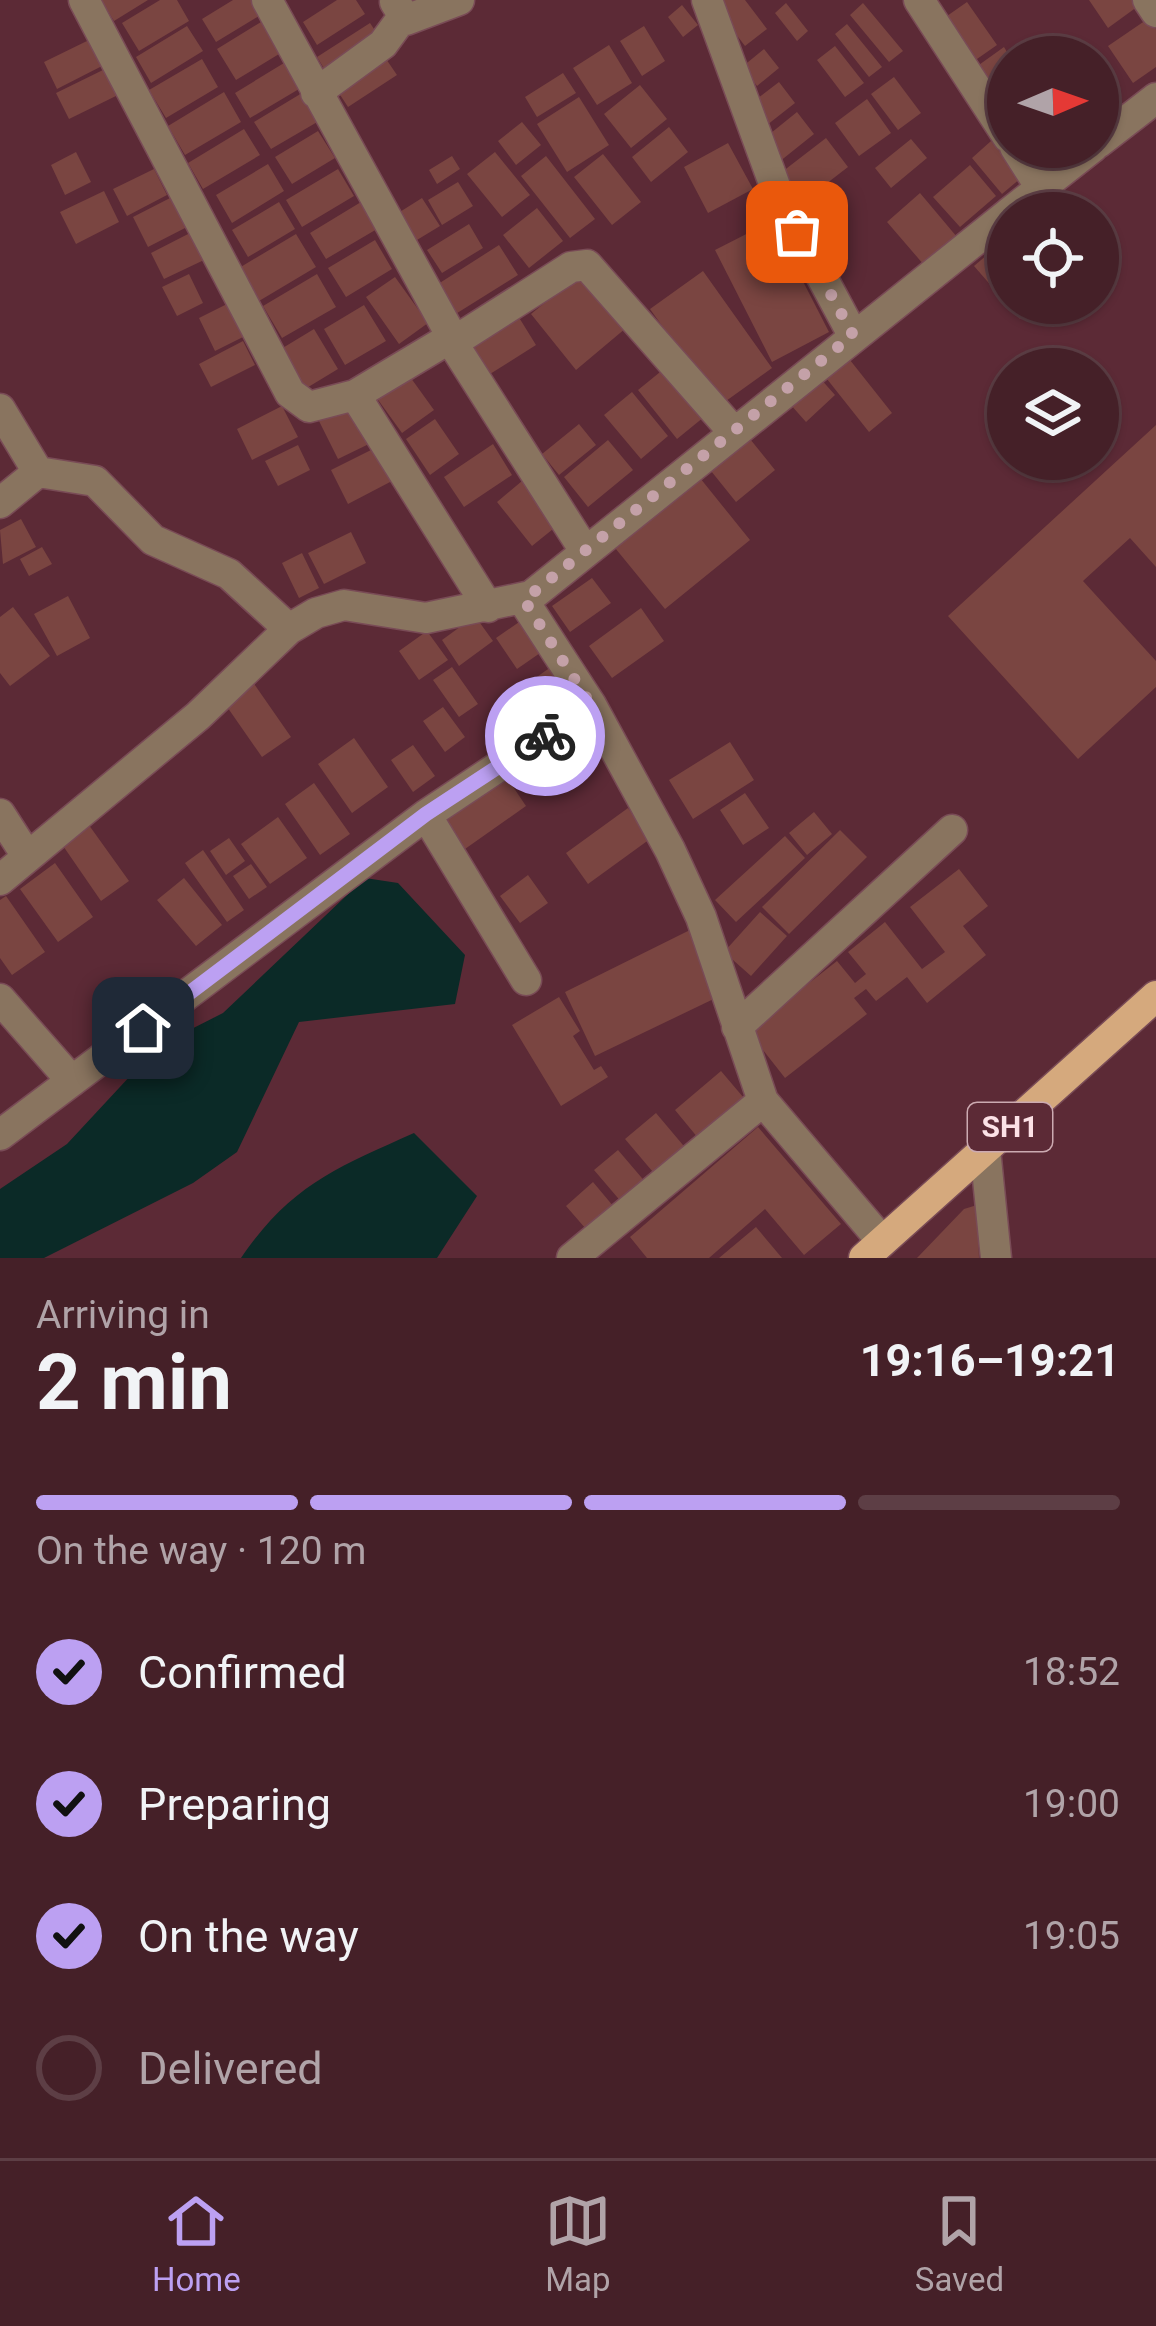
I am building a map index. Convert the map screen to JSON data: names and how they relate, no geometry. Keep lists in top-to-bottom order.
{
  "streets": {
    "main road": ["SH1"]
  },
  "north": "right",
  "page": {
    "heading": ["2 min", "Arriving in", "19:16–19:21"],
    "bar": "On the way · 120 m",
    "list": [
      ["Confirmed", "18:52"],
      ["Preparing", "19:00"],
      ["On the way", "19:05"],
      "Delivered"
    ],
    "tabs": ["Home", "Map", "Saved"]
  }
}
